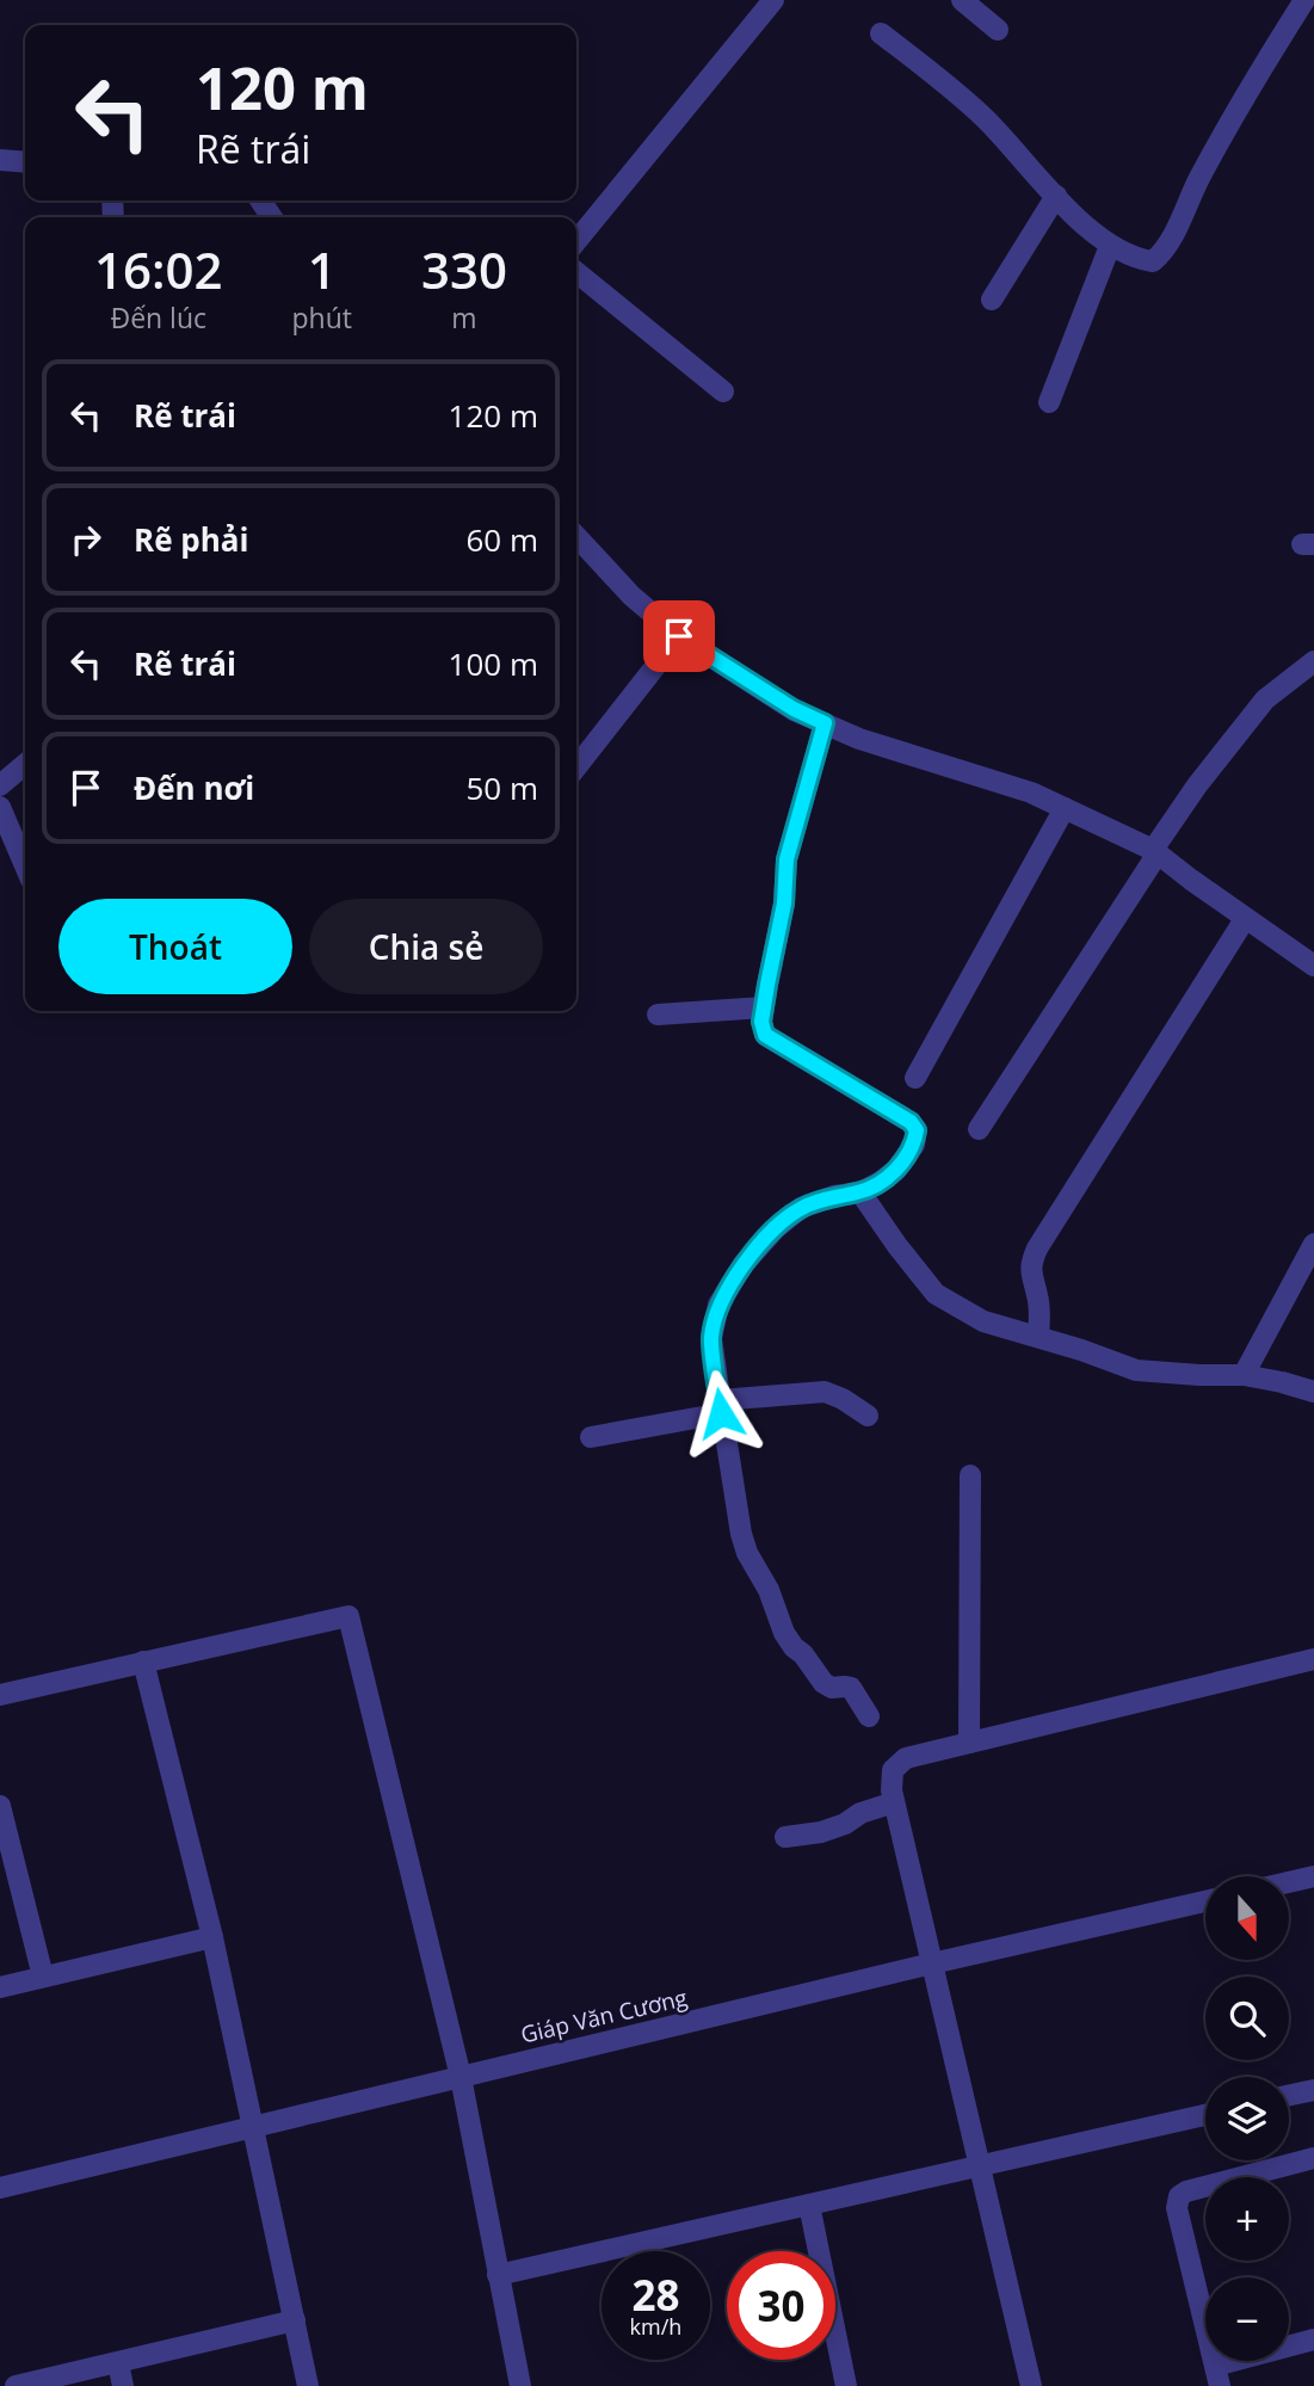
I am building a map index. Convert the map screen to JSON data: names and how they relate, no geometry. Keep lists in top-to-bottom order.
{
  "streets": {
    "street": ["Giáp Văn Cương"]
  },
  "north": "bottom",
  "page": {
    "turn": ["120 m", "Rẽ trái"],
    "eta": [
      "16:02",
      "Đến lúc",
      "1",
      "phút",
      "330",
      "m"
    ],
    "list": [
      {
        "name": "Rẽ trái",
        "value": "120 m"
      },
      {
        "name": "Rẽ phải",
        "value": "60 m"
      },
      {
        "name": "Rẽ trái",
        "value": "100 m"
      },
      {
        "name": "Đến nơi",
        "value": "50 m"
      }
    ],
    "buttons": ["Thoát", "Chia sẻ"],
    "map_buttons": ["+", "−"],
    "speed": "28 km/h",
    "limit": "30"
  }
}
